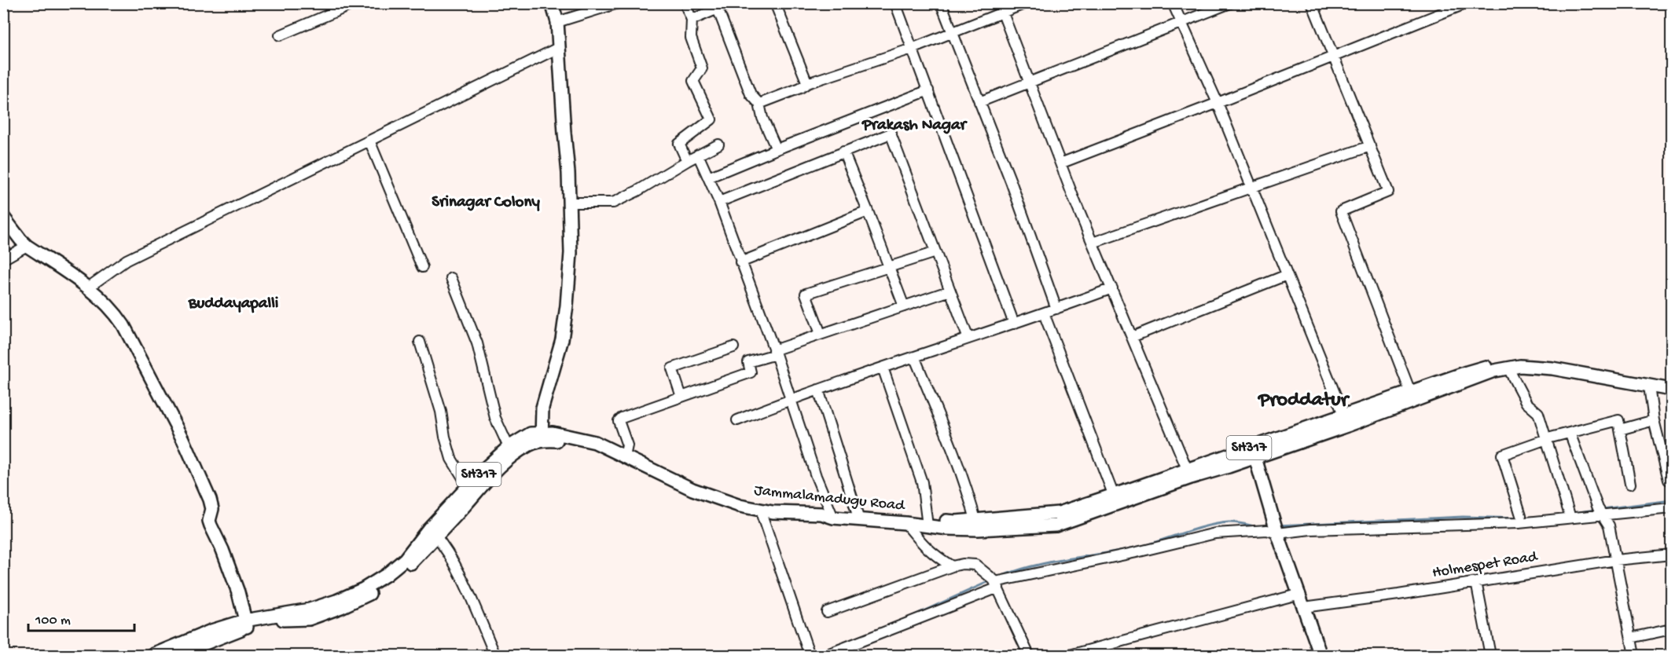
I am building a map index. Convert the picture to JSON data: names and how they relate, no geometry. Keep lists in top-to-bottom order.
{
  "streets": {
    "main road": ["SH317", "Jammalamadugu Road"],
    "street": ["Holmespet Road"]
  },
  "crossings": [
    ["SH317", "Jammalamadugu Road"]
  ],
  "districts": [
    "Prakash Nagar",
    "Srinagar Colony",
    "Buddayapalli",
    "Proddatur"
  ],
  "scale_bar": "100 m"
}
